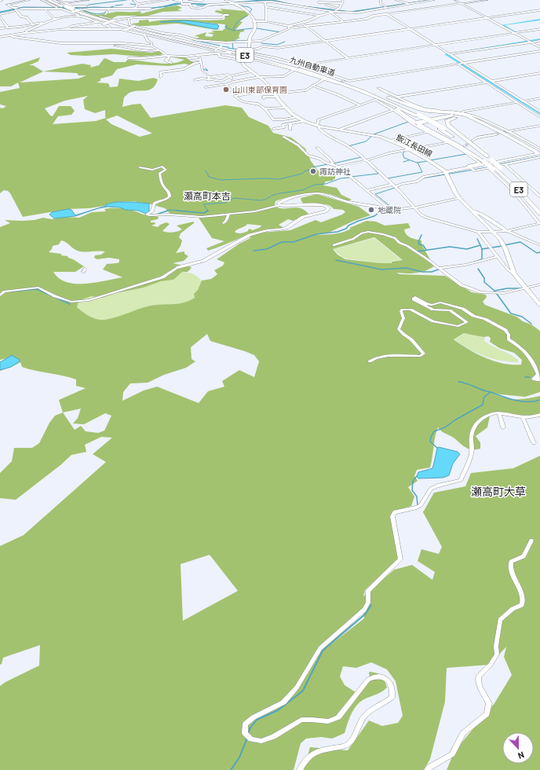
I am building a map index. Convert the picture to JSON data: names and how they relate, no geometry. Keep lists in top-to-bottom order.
{
  "streets": {
    "highway": ["E3", "九州自動車道"],
    "main road": ["飯江長田線"]
  },
  "districts": ["瀬高町本吉", "瀬高町大草"],
  "places": ["山川東部保育園", "諏訪神社", "地蔵院"],
  "north": "bottom"
}
